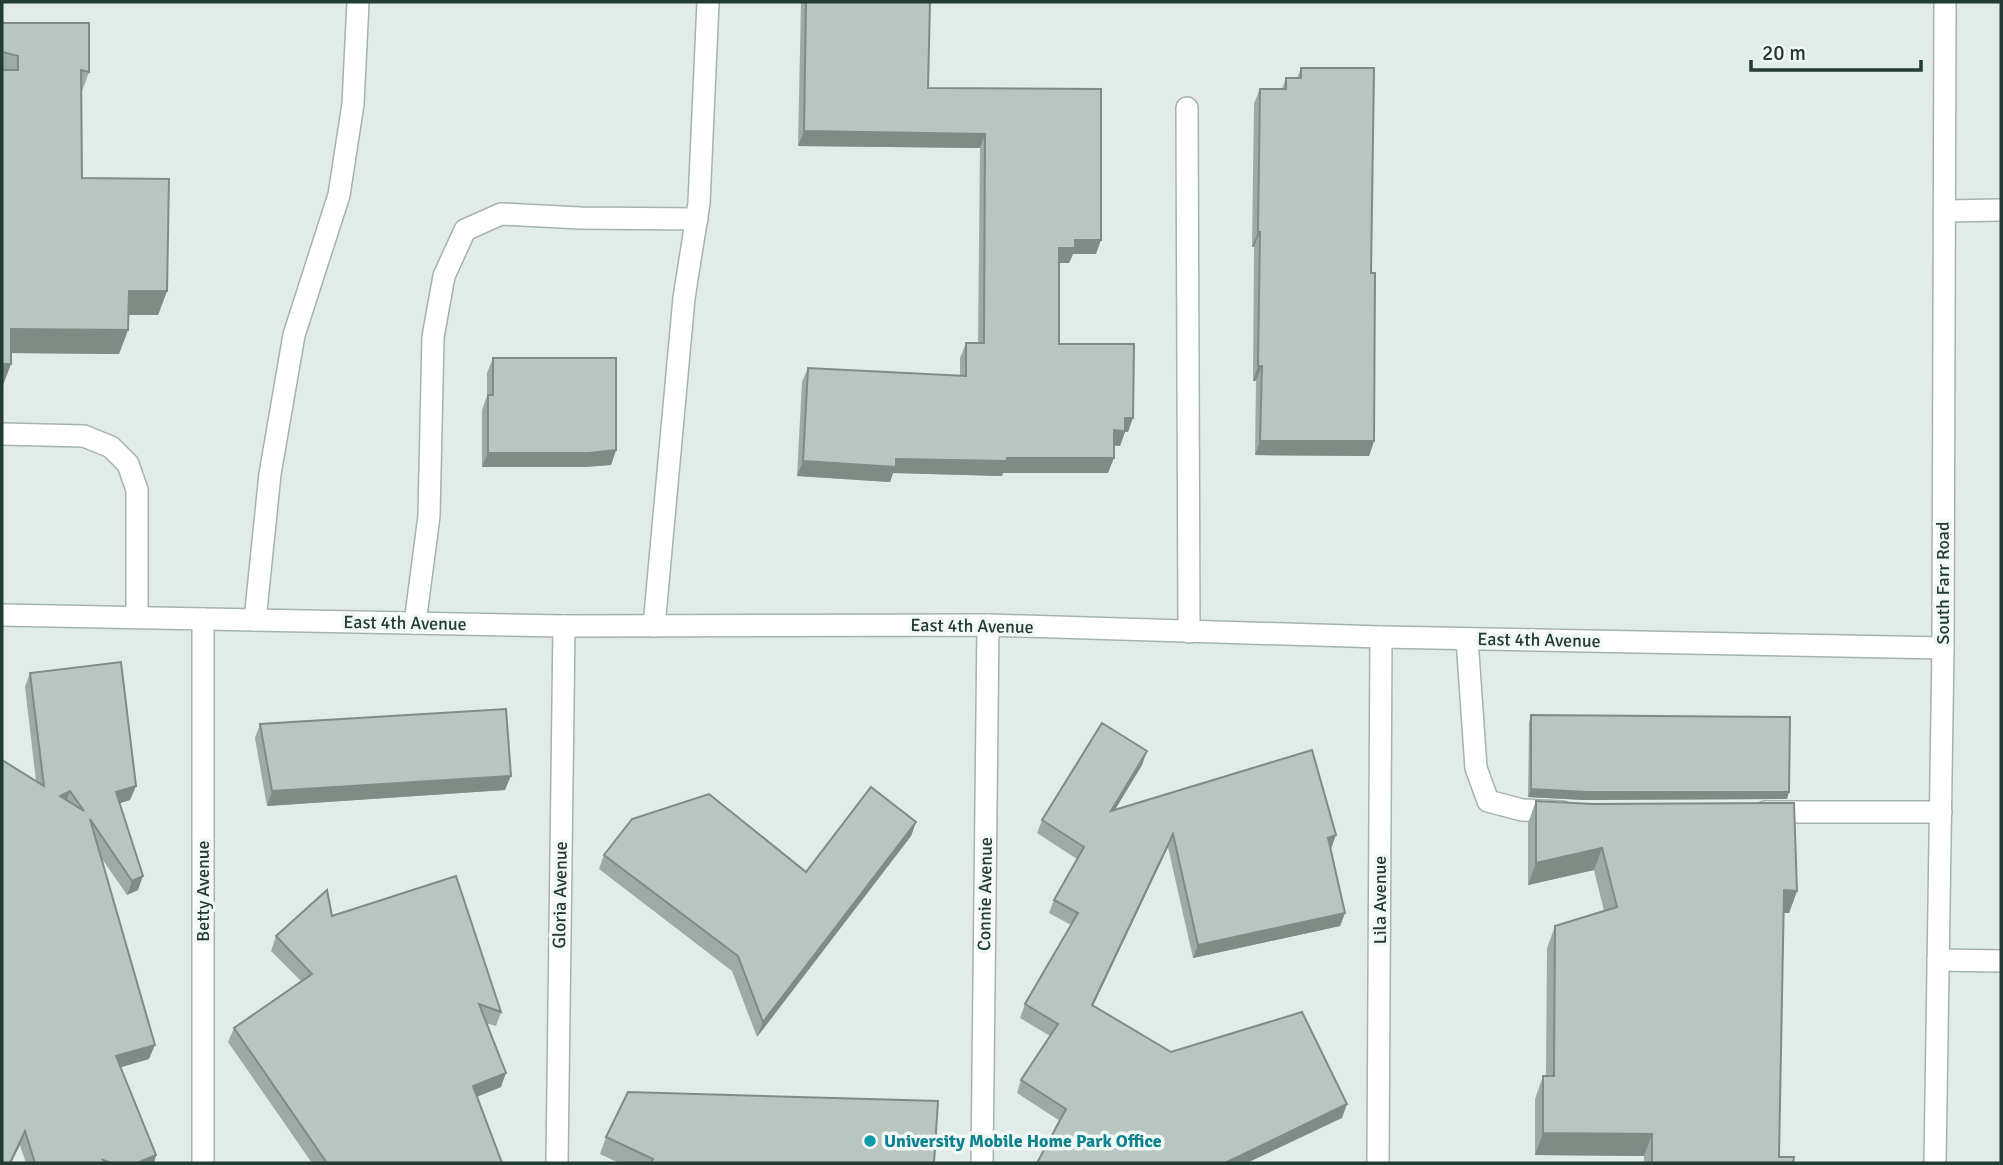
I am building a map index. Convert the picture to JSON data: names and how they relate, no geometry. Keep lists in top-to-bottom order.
{
  "streets": {
    "street": [
      "South Farr Road",
      "East 4th Avenue",
      "Betty Avenue",
      "Connie Avenue",
      "Gloria Avenue",
      "Lila Avenue"
    ]
  },
  "crossings": [
    ["South Farr Road", "East 4th Avenue"],
    ["East 4th Avenue", "Betty Avenue"],
    ["East 4th Avenue", "Connie Avenue"],
    ["East 4th Avenue", "Gloria Avenue"],
    ["East 4th Avenue", "Lila Avenue"]
  ],
  "places": ["University Mobile Home Park Office"],
  "scale_bar": "20 m"
}
